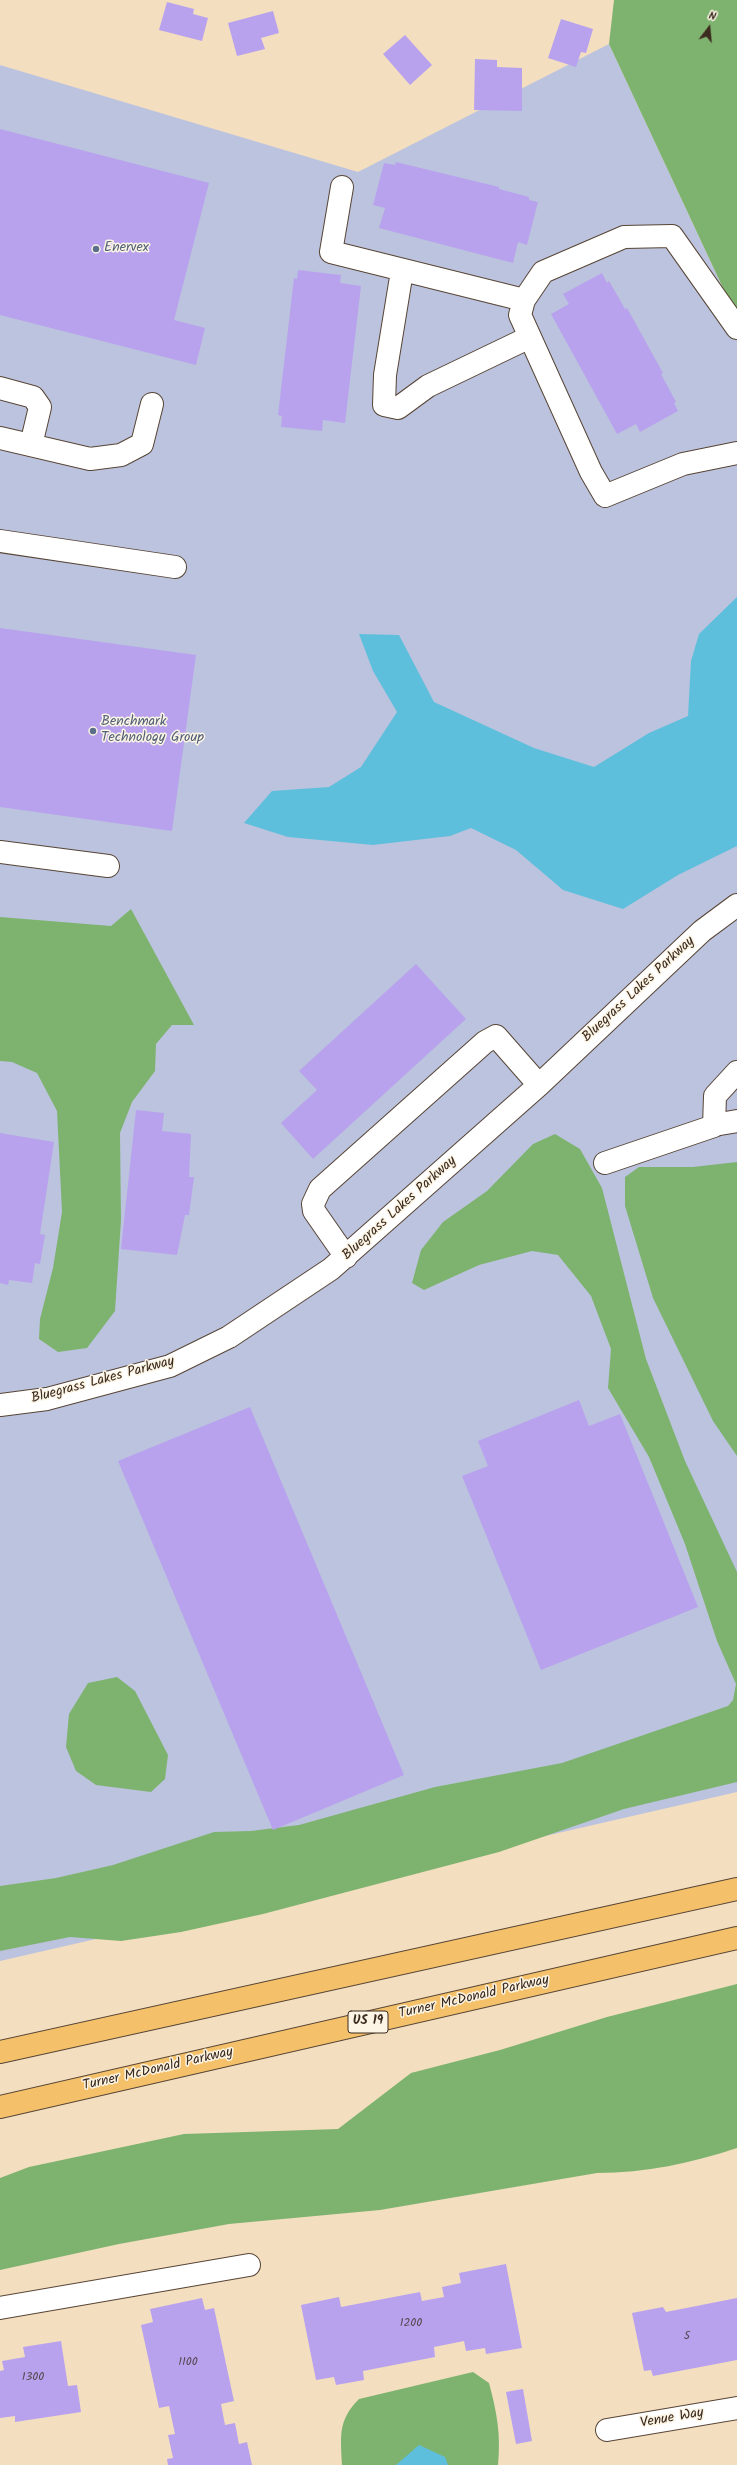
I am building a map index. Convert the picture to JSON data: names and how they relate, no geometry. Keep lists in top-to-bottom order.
{
  "streets": {
    "highway": ["Turner McDonald Parkway", "US 19"],
    "street": ["Bluegrass Lakes Parkway", "Venue Way"]
  },
  "places": ["Enervex", "Benchmark Technology Group"],
  "house_numbers": [
    "1200",
    "5",
    "1100",
    "1300"
  ],
  "north": "top"
}
